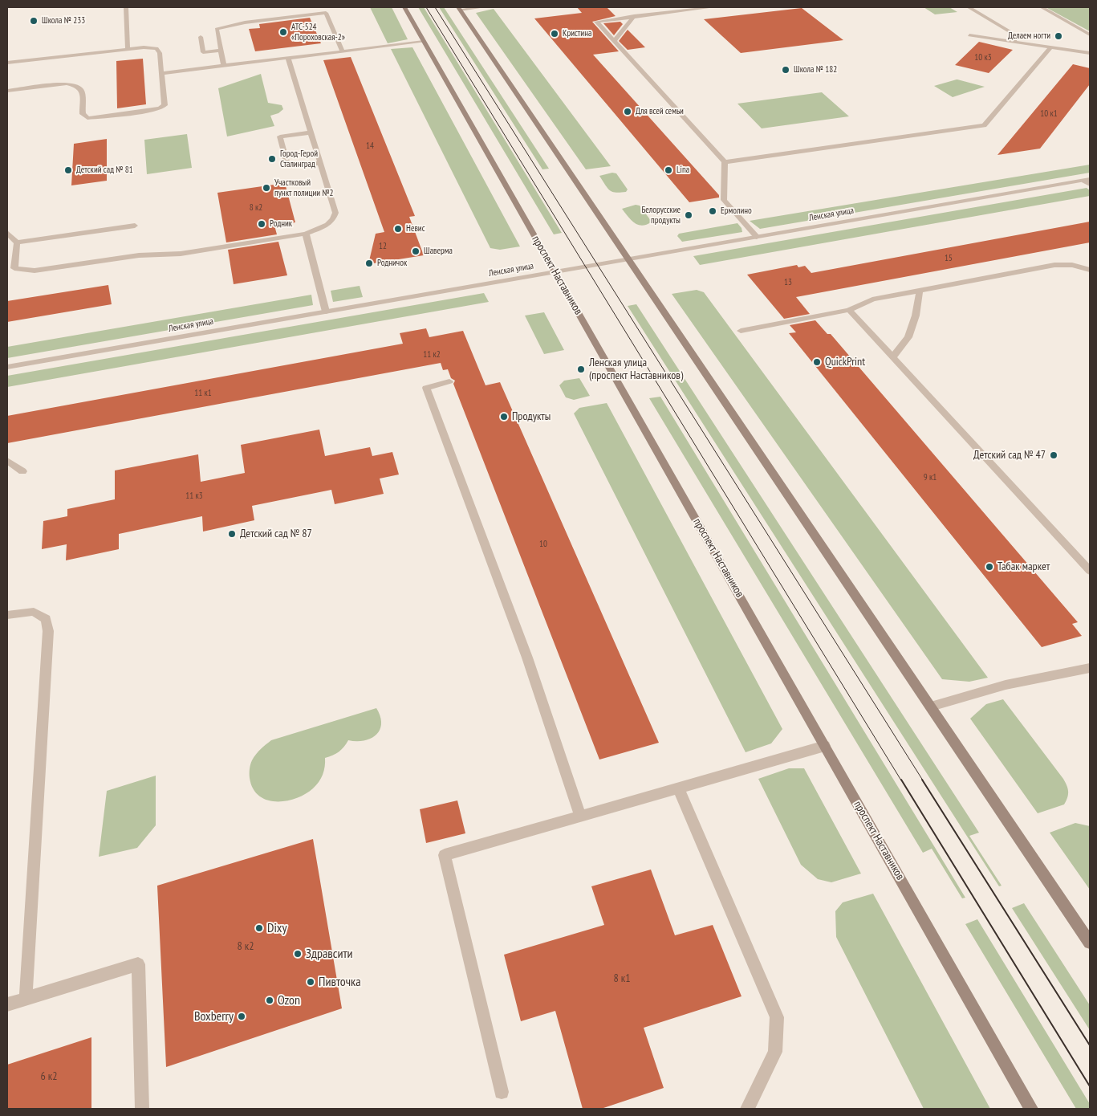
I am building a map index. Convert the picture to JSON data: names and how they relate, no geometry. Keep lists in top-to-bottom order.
{
  "streets": {
    "main road": ["проспект Наставников"],
    "street": ["Ленская улица"]
  },
  "crossings": [
    ["Ленская улица", "проспект Наставников"]
  ],
  "places": [
    "Школа № 233",
    "АТС-524 «Пороховская-2»",
    "Кристина",
    "Делаем ногти",
    "Школа № 182",
    "Для всей семьи",
    "Город-Герой Сталинград",
    "Детский сад № 81",
    "Lina",
    "Участковый пункт полиции №2",
    "Ермолино",
    "Белорусские продукты",
    "Родник",
    "Невис",
    "Шаверма",
    "Родничок",
    "QuickPrint",
    "Ленская улица (проспект Наставников)",
    "Продукты",
    "Детский сад № 47",
    "Детский сад № 87",
    "Табак маркет",
    "Dixy",
    "Здравсити",
    "Пивточка",
    "Ozon",
    "Boxberry"
  ],
  "house_numbers": [
    "10 к3",
    "10 к1",
    "14",
    "8 к2",
    "12",
    "15",
    "13",
    "11 к2",
    "11 к1",
    "9 к1",
    "11 к3",
    "10",
    "8 к2",
    "8 к1",
    "6 к2"
  ]
}
